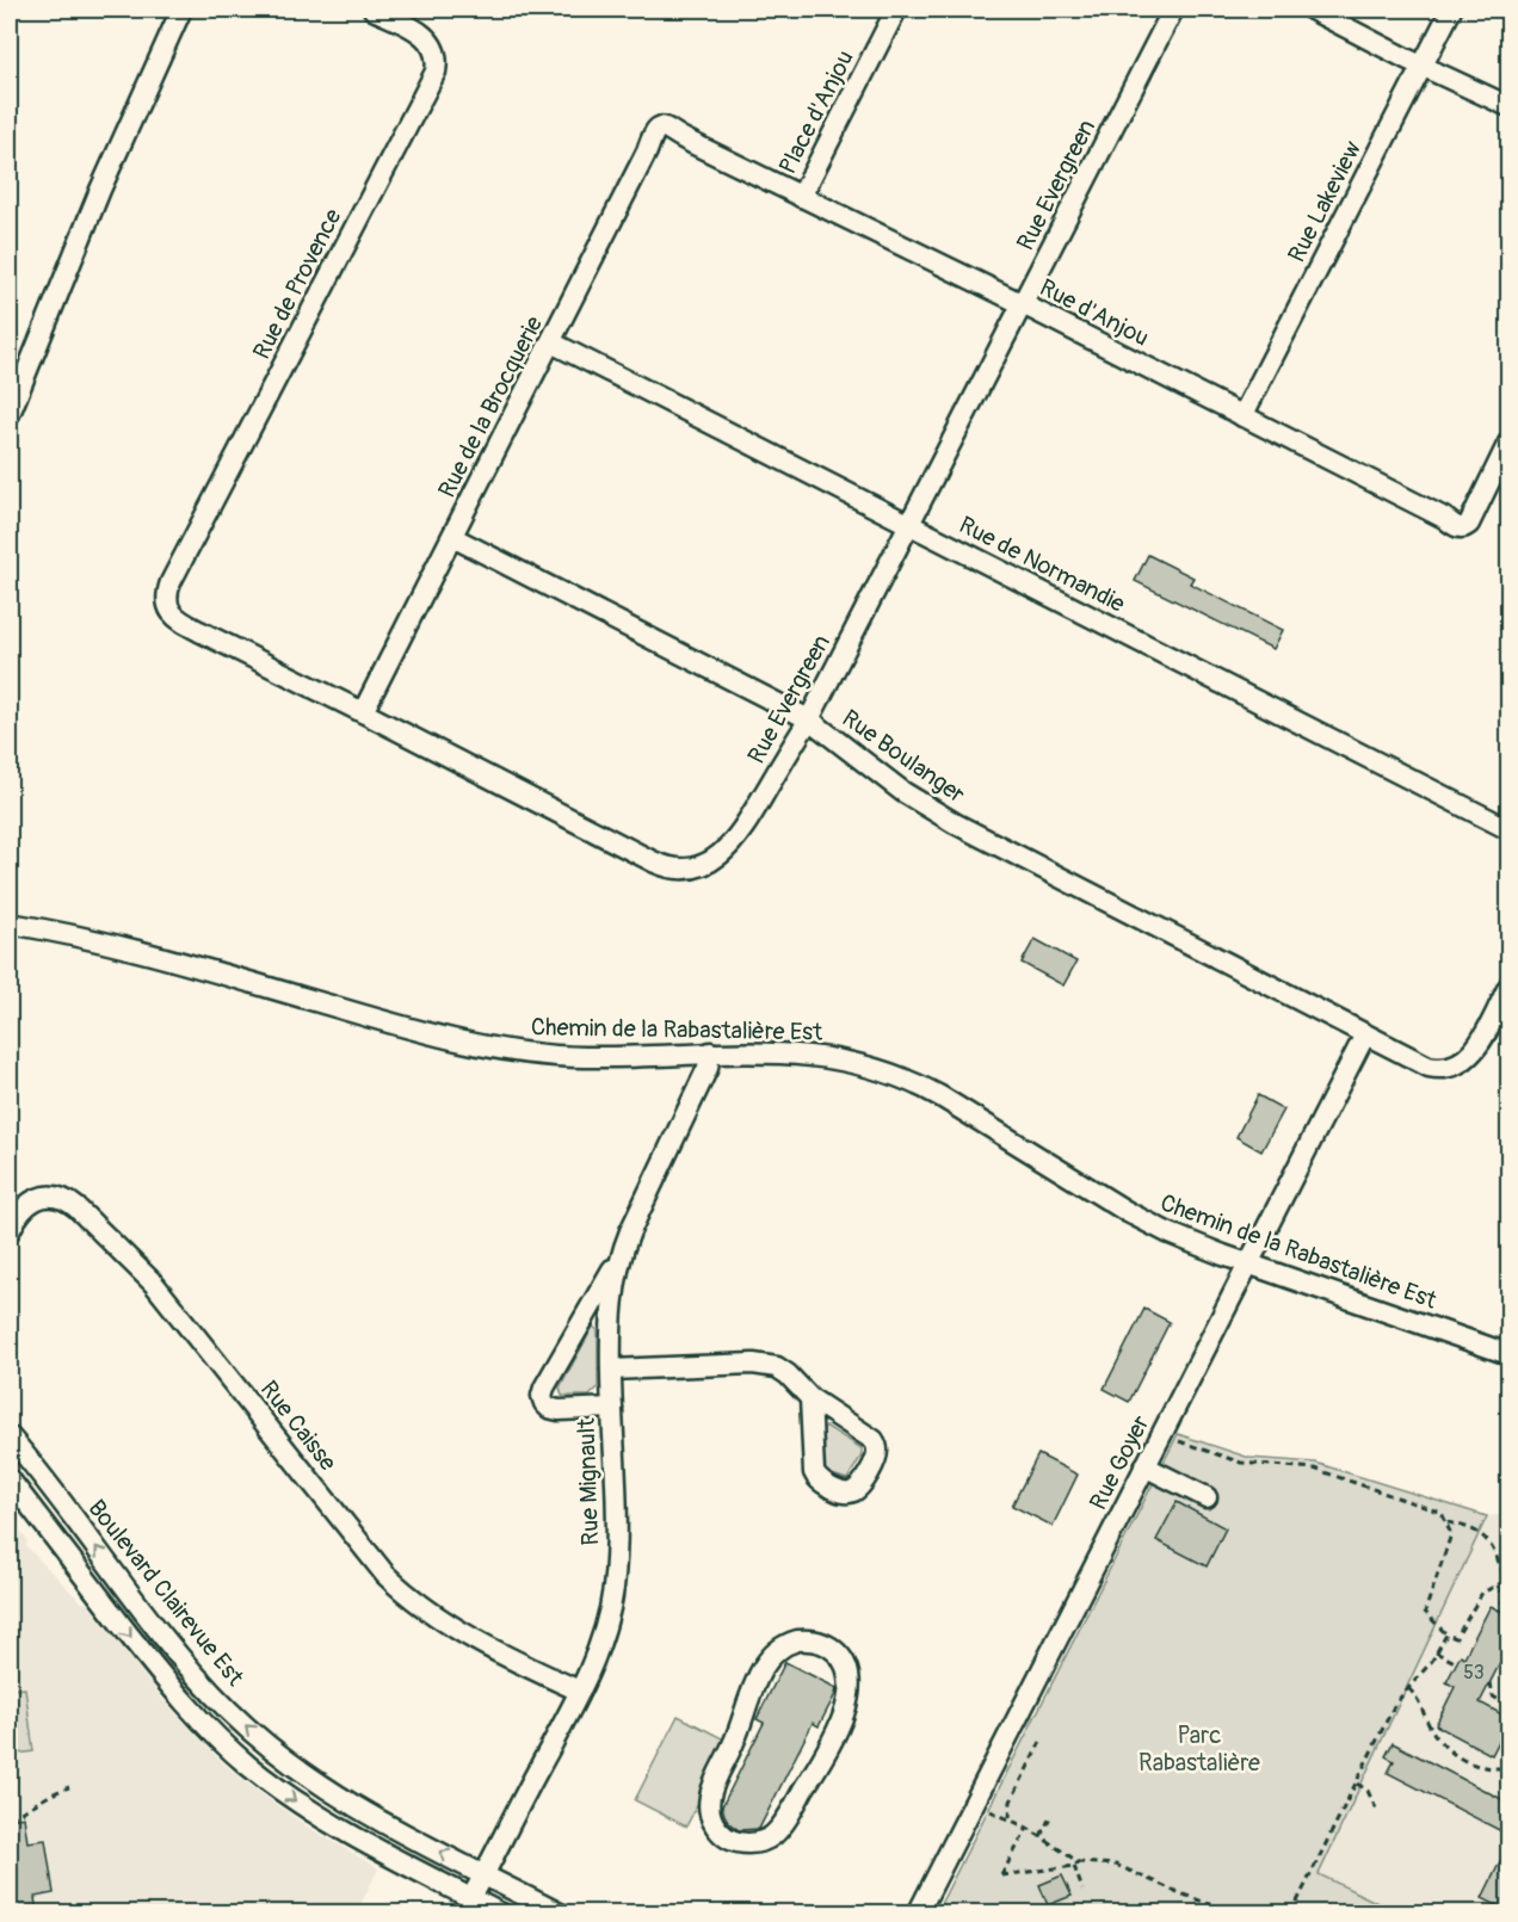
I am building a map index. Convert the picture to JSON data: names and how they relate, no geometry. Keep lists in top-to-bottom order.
{
  "streets": {
    "street": [
      "Place d'Anjou",
      "Rue Evergreen",
      "Rue Lakeview",
      "Rue de Provence",
      "Rue d'Anjou",
      "Rue de la Brocquerie",
      "Rue de Normandie",
      "Rue Boulanger",
      "Chemin de la Rabastalière Est",
      "Rue Caisse",
      "Rue Goyer",
      "Rue Mignault",
      "Boulevard Clairevue Est"
    ]
  },
  "crossings": [
    ["Place d'Anjou", "Rue d'Anjou"],
    ["Rue Evergreen", "Rue de Provence"],
    ["Rue Evergreen", "Rue d'Anjou"],
    ["Rue Evergreen", "Rue de la Brocquerie"],
    ["Rue Evergreen", "Rue de Normandie"],
    ["Rue Evergreen", "Rue Boulanger"],
    ["Rue Lakeview", "Rue d'Anjou"],
    ["Rue d'Anjou", "Rue de la Brocquerie"],
    ["Rue de la Brocquerie", "Rue de Normandie"],
    ["Rue de la Brocquerie", "Rue Boulanger"],
    ["Rue Boulanger", "Rue Goyer"],
    ["Chemin de la Rabastalière Est", "Rue Goyer"],
    ["Chemin de la Rabastalière Est", "Rue Mignault"],
    ["Rue Caisse", "Rue Mignault"],
    ["Rue Mignault", "Boulevard Clairevue Est"]
  ],
  "parks": ["Parc Rabastalière"],
  "house_numbers": ["53"]
}
